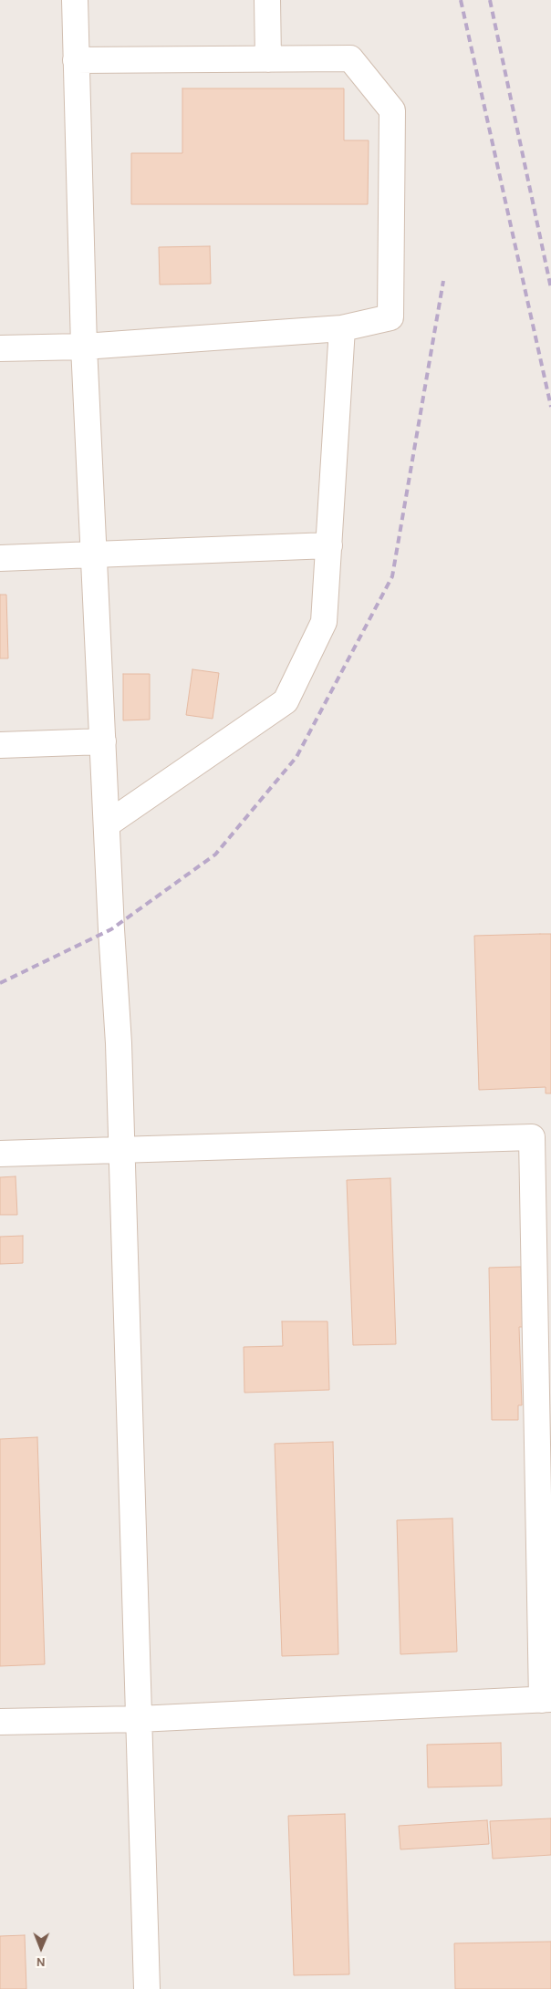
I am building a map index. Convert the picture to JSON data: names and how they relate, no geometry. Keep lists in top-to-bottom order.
{
  "north": "bottom"
}
